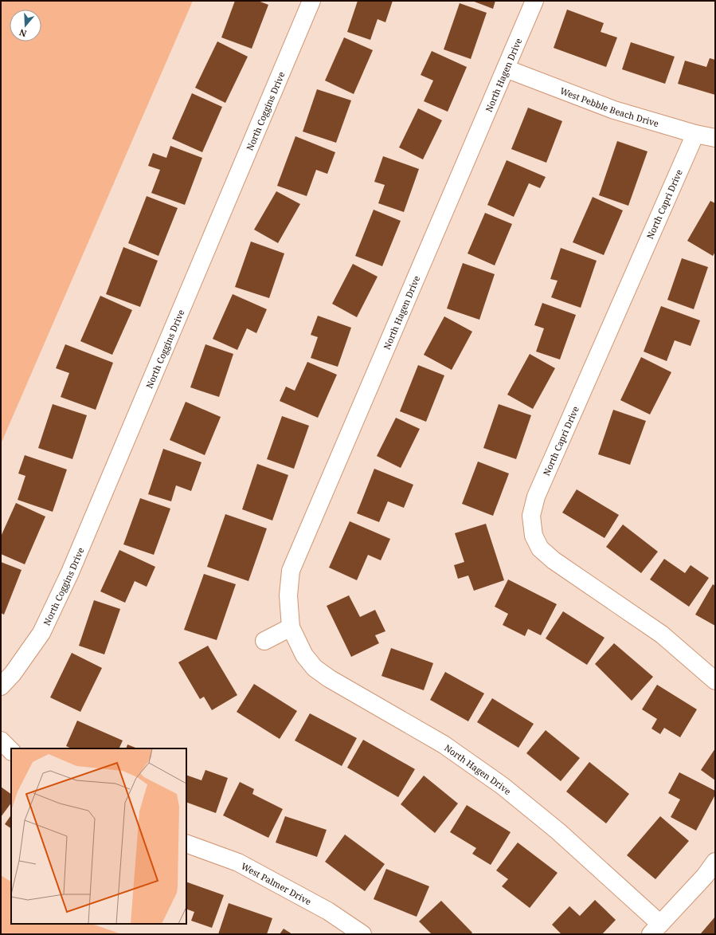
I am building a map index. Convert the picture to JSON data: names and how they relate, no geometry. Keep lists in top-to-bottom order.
{
  "streets": {
    "street": [
      "North Hagen Drive",
      "West Pebble Beach Drive",
      "North Coggins Drive",
      "North Capri Drive",
      "West Palmer Drive"
    ]
  },
  "crossings": [
    ["North Hagen Drive", "West Pebble Beach Drive"],
    ["West Pebble Beach Drive", "North Capri Drive"]
  ],
  "north": "bottom"
}
